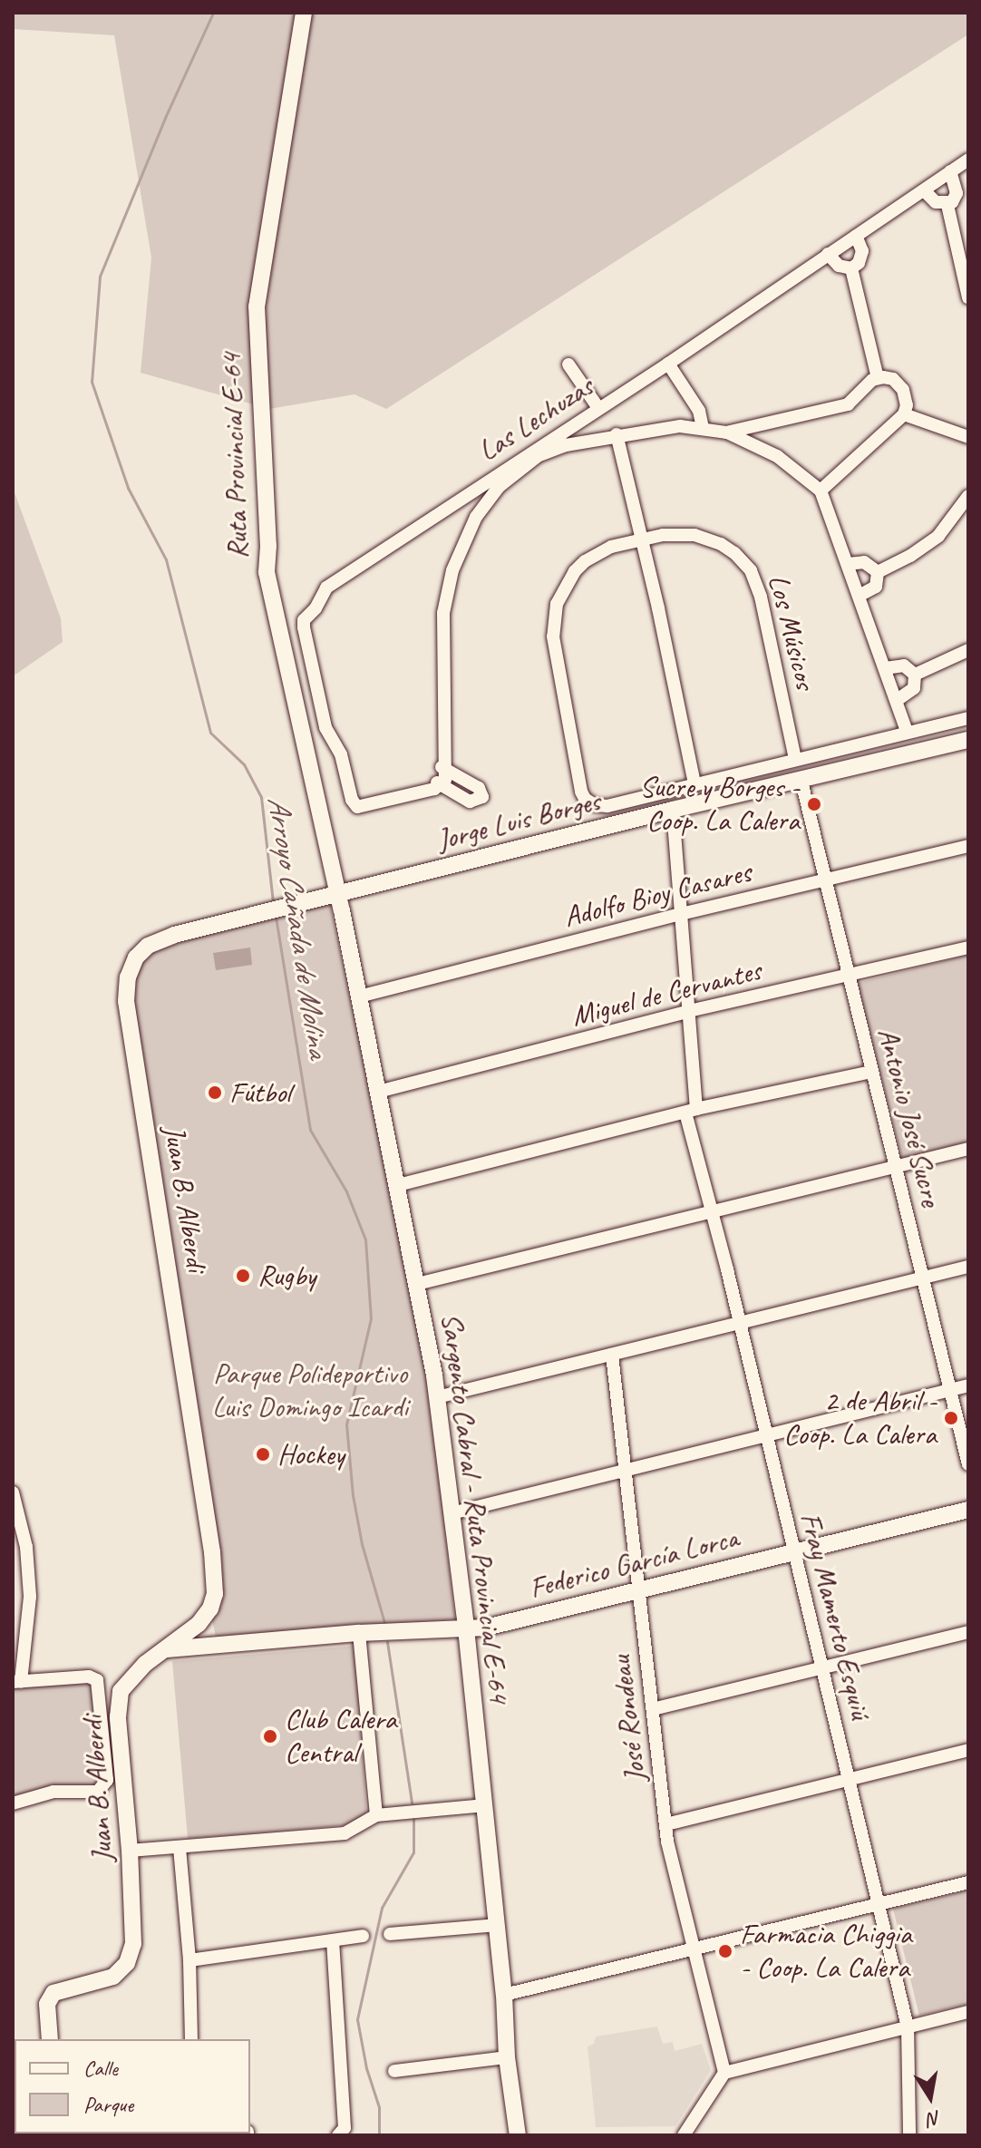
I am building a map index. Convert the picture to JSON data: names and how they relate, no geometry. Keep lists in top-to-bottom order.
{
  "streets": {
    "street": [
      "Las Lechuzas",
      "Ruta Provincial E-64",
      "Los Músicos",
      "Jorge Luis Borges",
      "Adolfo Bioy Casares",
      "Miguel de Cervantes",
      "Antonio José Sucre",
      "Juan B. Alberdi",
      "Sargento Cabral - Ruta Provincial E-64",
      "Federico García Lorca",
      "Fray Mamerto Esquiú",
      "José Rondeau"
    ]
  },
  "crossings": [
    ["Ruta Provincial E-64", "Jorge Luis Borges"],
    ["Ruta Provincial E-64", "Sargento Cabral - Ruta Provincial E-64"],
    ["Jorge Luis Borges", "Antonio José Sucre"],
    ["Jorge Luis Borges", "Juan B. Alberdi"],
    ["Jorge Luis Borges", "Sargento Cabral - Ruta Provincial E-64"],
    ["Jorge Luis Borges", "Fray Mamerto Esquiú"],
    ["Adolfo Bioy Casares", "Antonio José Sucre"],
    ["Adolfo Bioy Casares", "Sargento Cabral - Ruta Provincial E-64"],
    ["Adolfo Bioy Casares", "Fray Mamerto Esquiú"],
    ["Miguel de Cervantes", "Antonio José Sucre"],
    ["Miguel de Cervantes", "Sargento Cabral - Ruta Provincial E-64"],
    ["Miguel de Cervantes", "Fray Mamerto Esquiú"],
    ["Juan B. Alberdi", "Federico García Lorca"],
    ["Sargento Cabral - Ruta Provincial E-64", "Federico García Lorca"],
    ["Federico García Lorca", "Fray Mamerto Esquiú"],
    ["Federico García Lorca", "José Rondeau"]
  ],
  "water": ["Arroyo Cañada de Molina"],
  "parks": ["Parque Polideportivo Luis Domingo Icardi"],
  "places": [
    "Sucre y Borges - Coop. La Calera",
    "Fútbol",
    "Rugby",
    "2 de Abril - Coop. La Calera",
    "Hockey",
    "Club Calera Central",
    "Farmacia Chiggia - Coop. La Calera"
  ],
  "legend": ["Calle", "Parque"],
  "north": "bottom"
}
